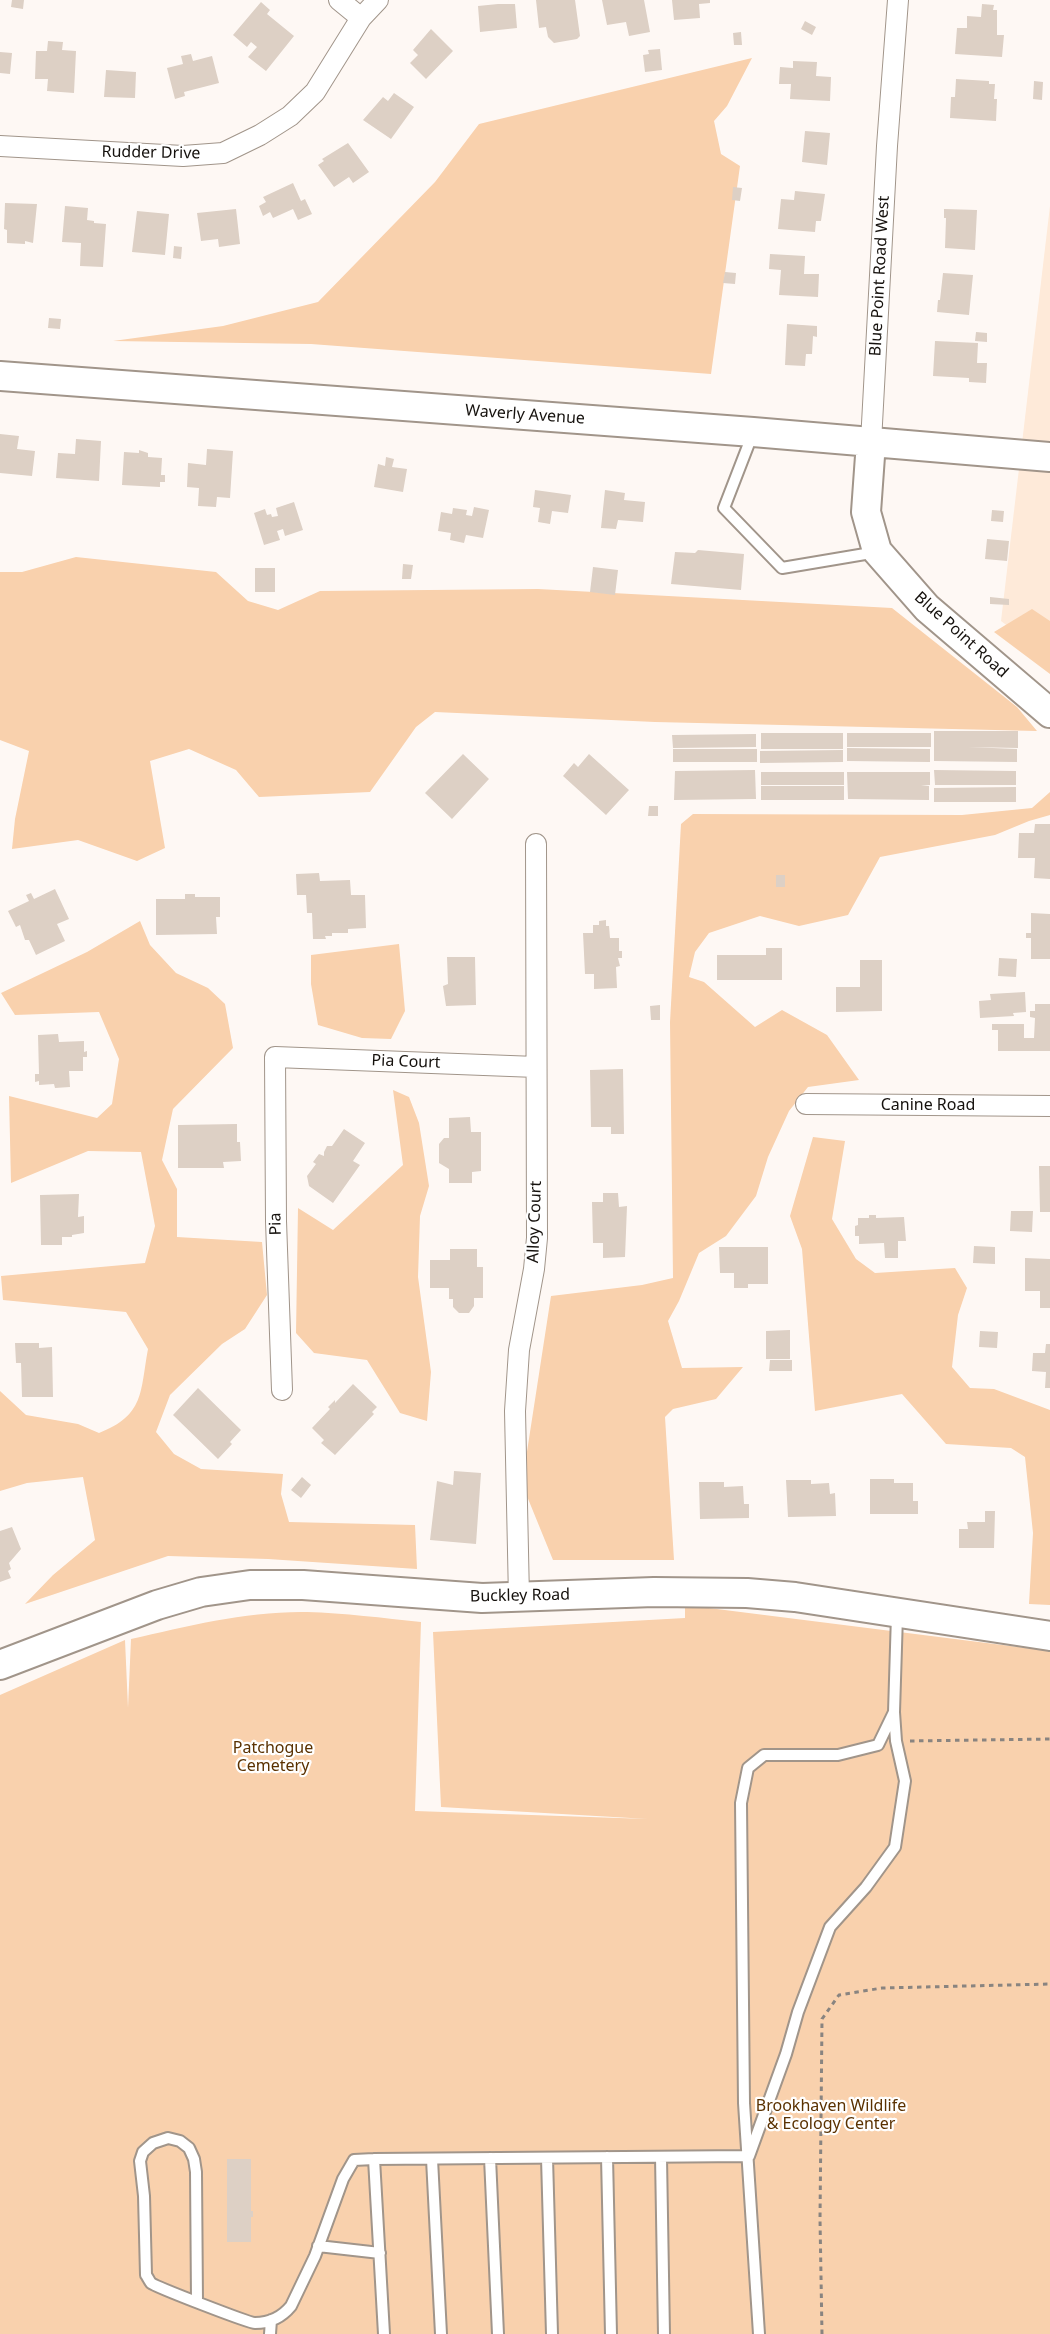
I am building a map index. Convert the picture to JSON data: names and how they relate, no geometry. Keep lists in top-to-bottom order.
{
  "streets": {
    "street": [
      "Rudder Drive",
      "Blue Point Road West",
      "Waverly Avenue",
      "Blue Point Road",
      "Pia Court",
      "Canine Road",
      "Alloy Court",
      "Pia",
      "Buckley Road"
    ]
  },
  "crossings": [
    ["Blue Point Road West", "Waverly Avenue"],
    ["Blue Point Road West", "Blue Point Road"],
    ["Pia Court", "Alloy Court"],
    ["Pia Court", "Pia"],
    ["Alloy Court", "Buckley Road"]
  ],
  "parks": ["Patchogue Cemetery", "Brookhaven Wildlife & Ecology Center"]
}
